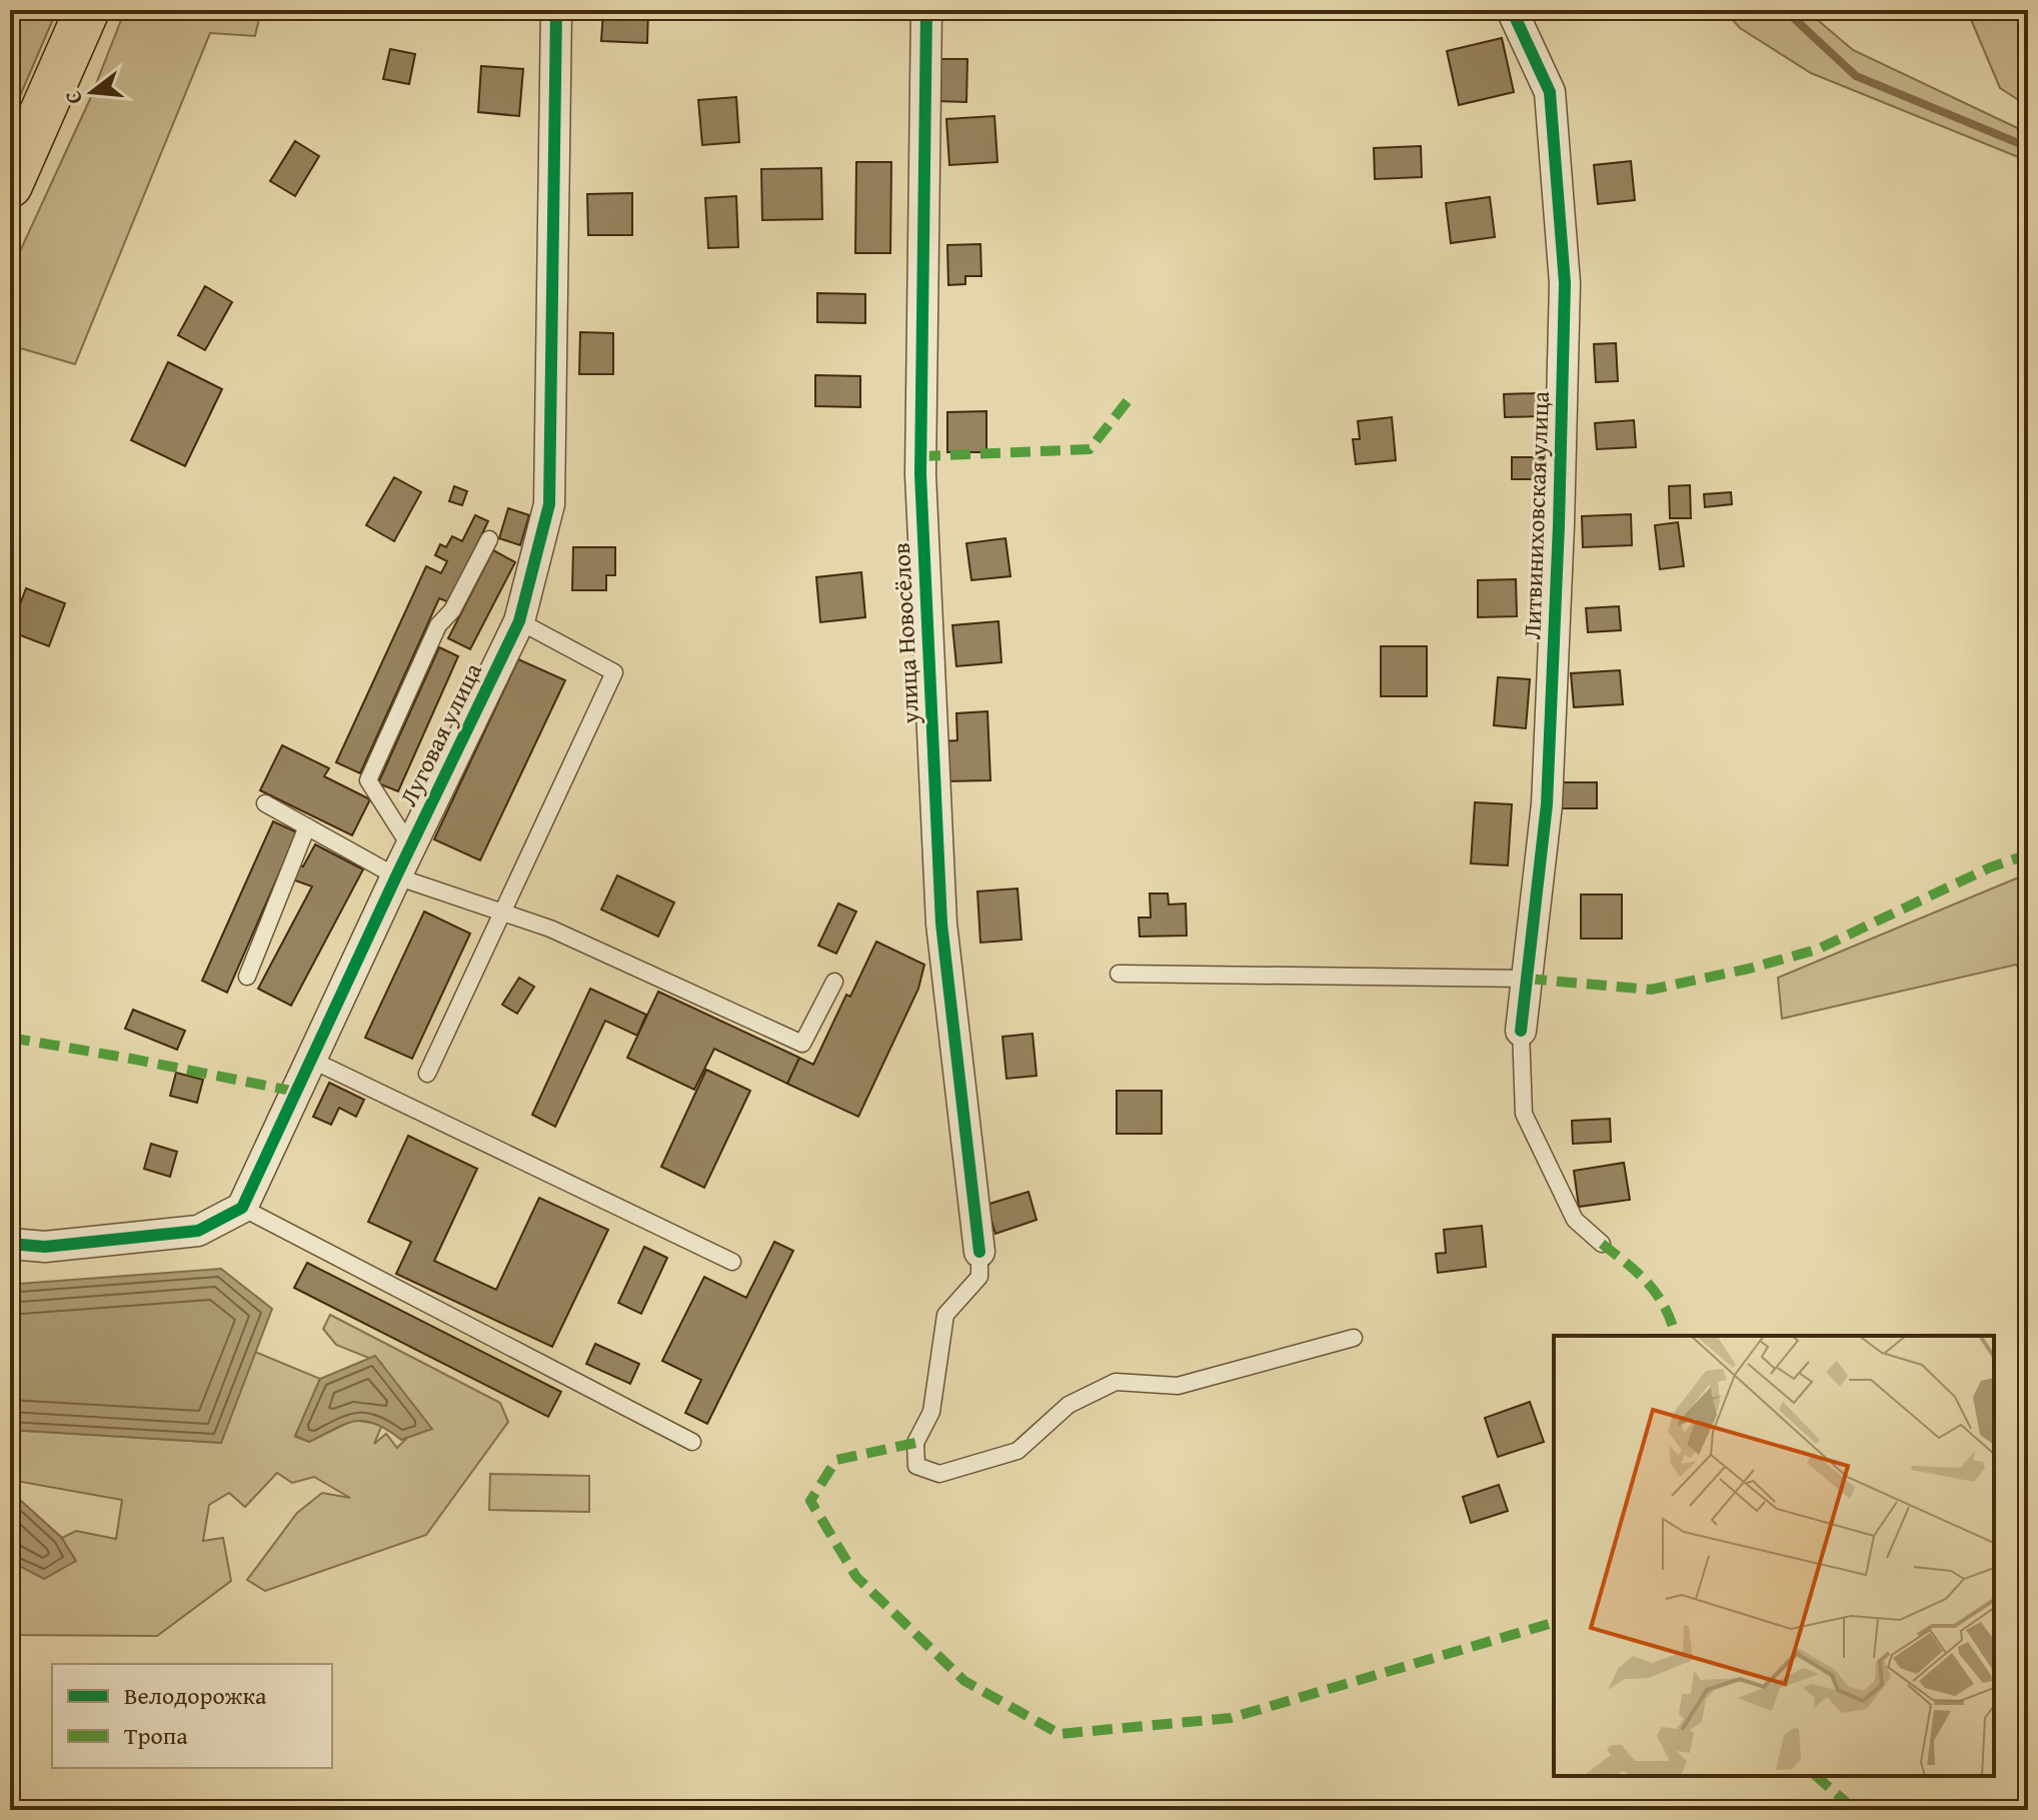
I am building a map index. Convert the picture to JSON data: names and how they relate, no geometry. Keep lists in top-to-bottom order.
{
  "streets": {
    "street": ["Литвиниховская улица", "улица Новосёлов", "Луговая улица"]
  },
  "legend": ["Велодорожка", "Тропа"],
  "north": "left"
}
